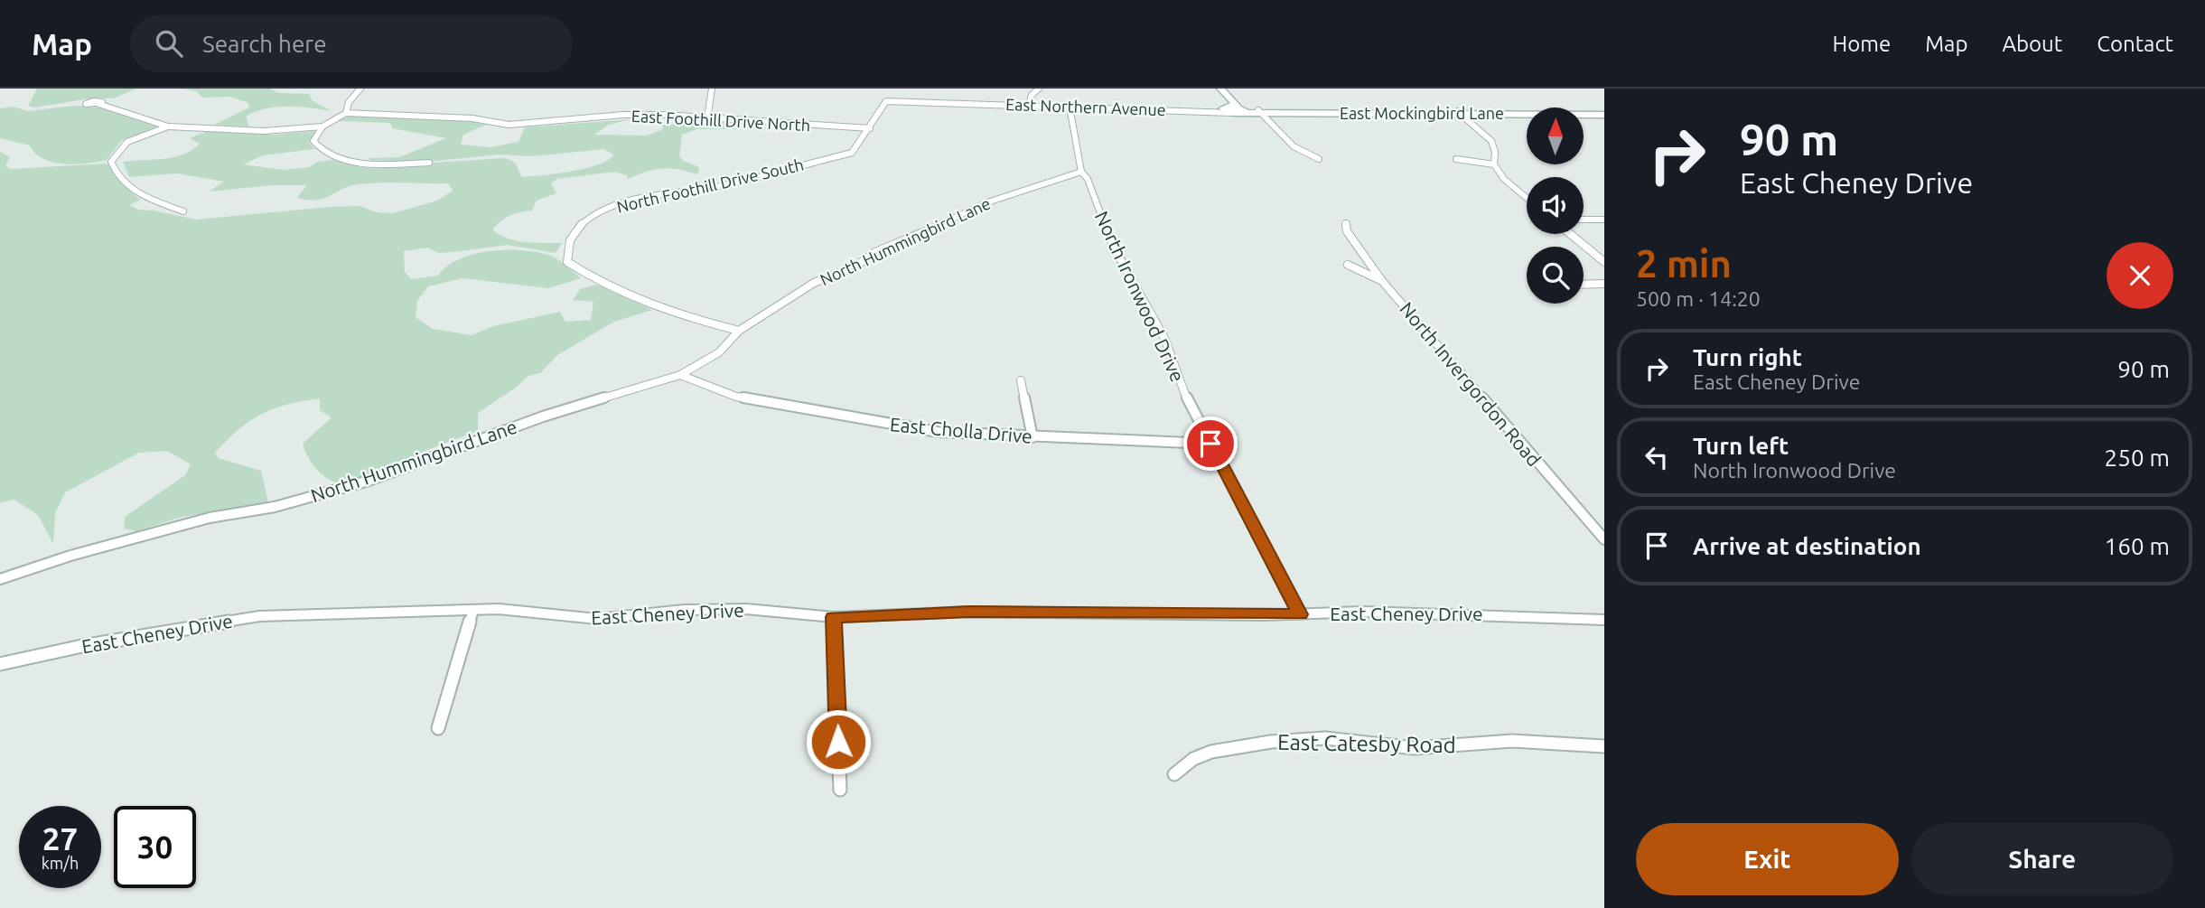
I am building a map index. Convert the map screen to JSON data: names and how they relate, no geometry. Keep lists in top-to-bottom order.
{
  "streets": {
    "street": [
      "East Northern Avenue",
      "East Mockingbird Lane",
      "East Foothill Drive North",
      "North Foothill Drive South",
      "North Hummingbird Lane",
      "North Ironwood Drive",
      "North Invergordon Road",
      "East Cholla Drive",
      "East Cheney Drive",
      "East Catesby Road"
    ]
  },
  "crossings": [
    ["East Northern Avenue", "East Mockingbird Lane"],
    ["East Northern Avenue", "North Foothill Drive South"],
    ["East Northern Avenue", "North Ironwood Drive"],
    ["East Foothill Drive North", "North Foothill Drive South"],
    ["North Foothill Drive South", "North Hummingbird Lane"],
    ["North Hummingbird Lane", "North Ironwood Drive"],
    ["North Hummingbird Lane", "East Cholla Drive"],
    ["North Ironwood Drive", "East Cholla Drive"],
    ["North Ironwood Drive", "East Cheney Drive"]
  ],
  "north": "top",
  "page": {
    "header": "Map",
    "search": "Search here",
    "nav": [
      "Home",
      "Map",
      "About",
      "Contact"
    ],
    "turn": ["90 m", "East Cheney Drive"],
    "heading": ["2 min", "500 m · 14:20"],
    "list": [
      {
        "name": "Turn right",
        "note": "East Cheney Drive",
        "value": "90 m"
      },
      {
        "name": "Turn left",
        "note": "North Ironwood Drive",
        "value": "250 m"
      },
      {
        "name": "Arrive at destination",
        "value": "160 m"
      }
    ],
    "speed": "27 km/h",
    "limit": "30",
    "buttons": ["Exit", "Share"]
  }
}
